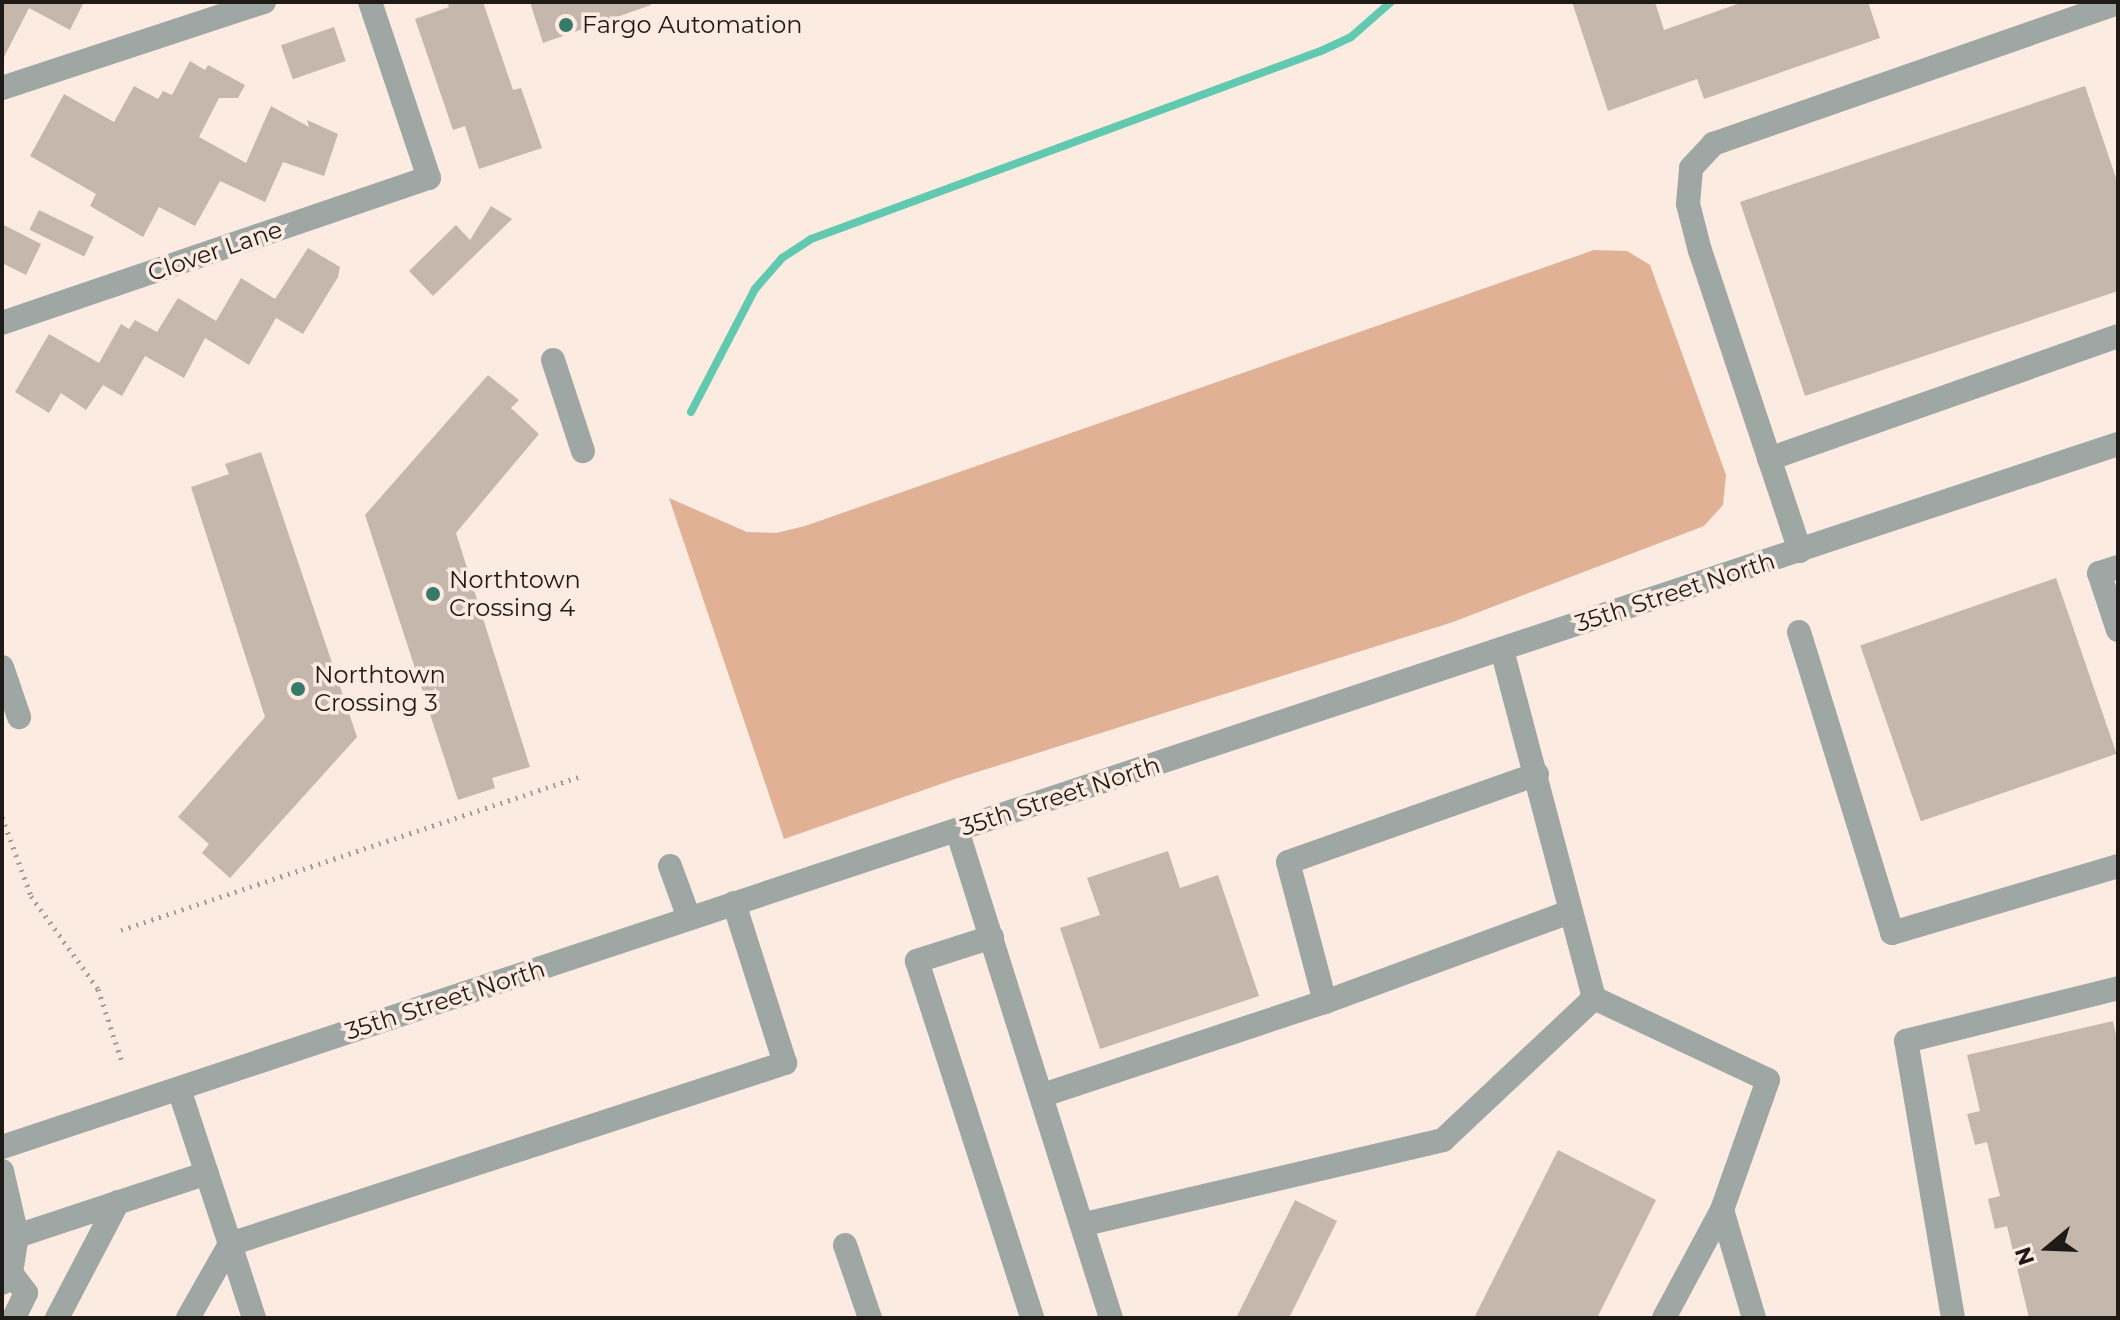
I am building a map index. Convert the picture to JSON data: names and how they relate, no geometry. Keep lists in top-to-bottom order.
{
  "streets": {
    "street": ["Clover Lane", "35th Street North"]
  },
  "places": ["Fargo Automation", "Northtown Crossing 4", "Northtown Crossing 3"],
  "north": "left"
}
